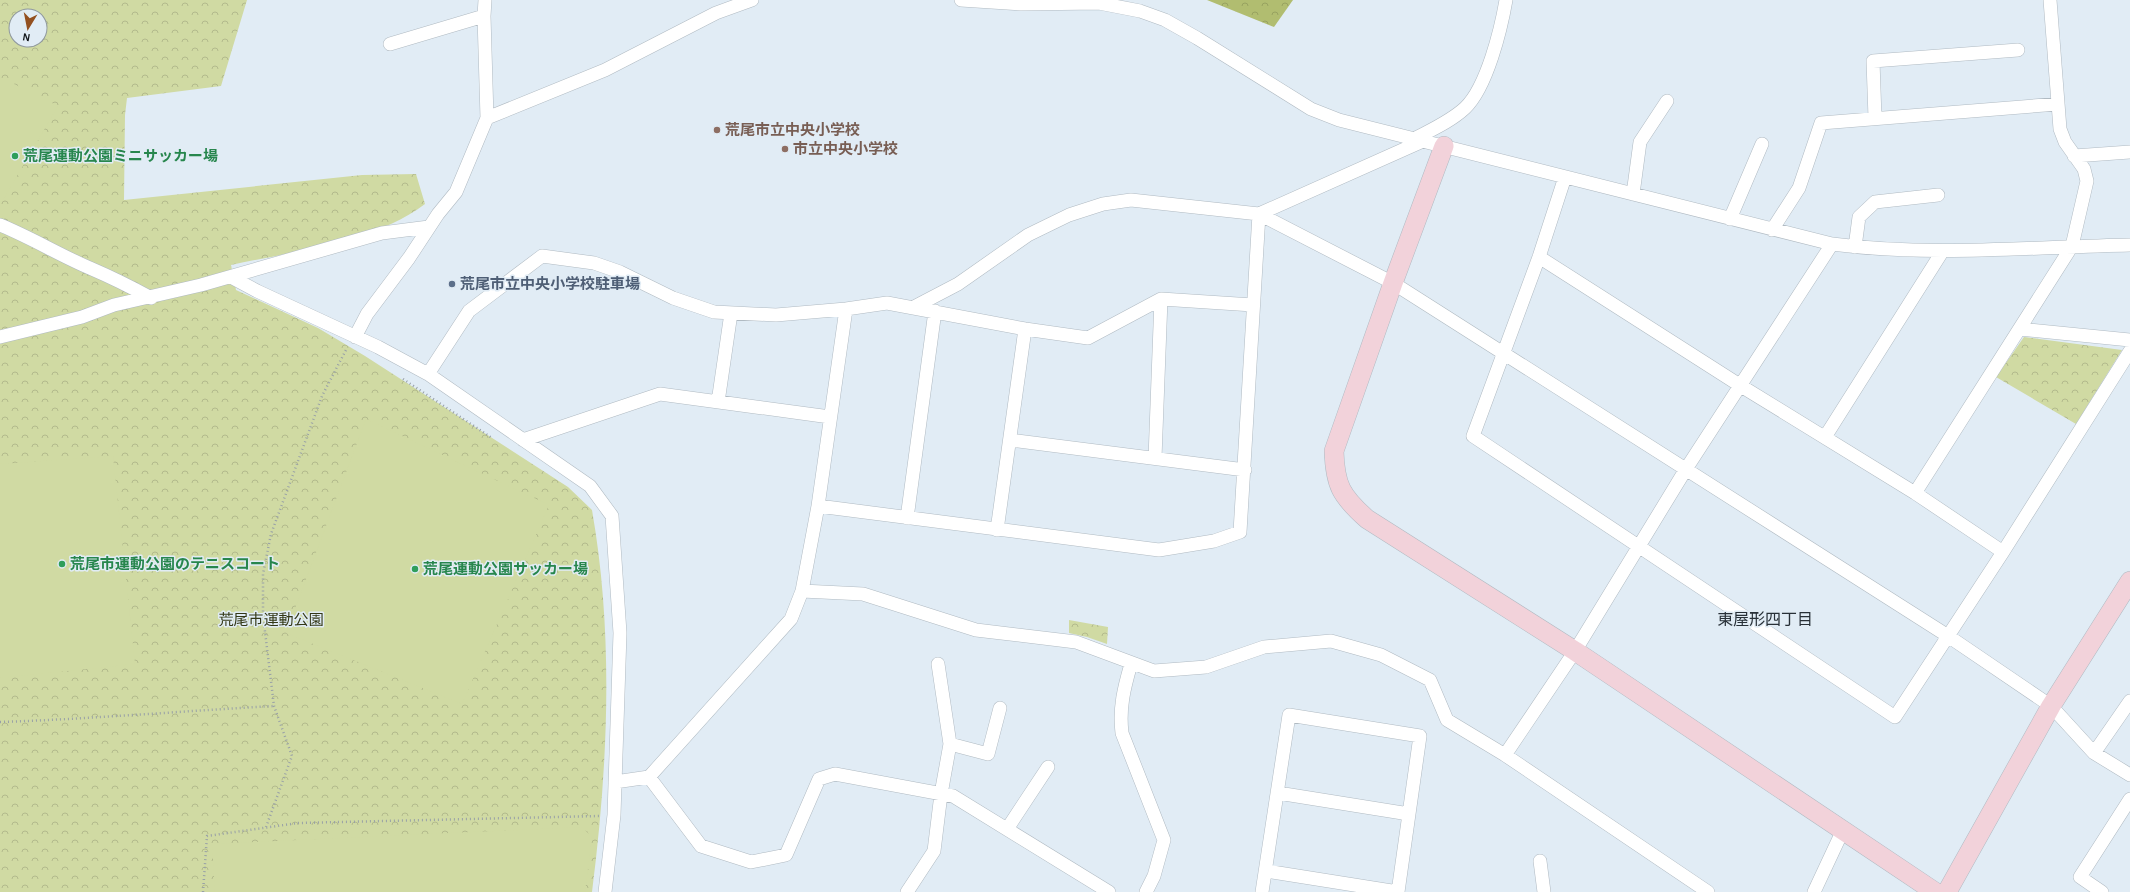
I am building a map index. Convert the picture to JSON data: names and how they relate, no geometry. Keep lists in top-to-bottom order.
{
  "districts": ["東屋形四丁目"],
  "parks": ["荒尾市運動公園"],
  "places": [
    "荒尾市立中央小学校",
    "市立中央小学校",
    "荒尾運動公園ミニサッカー場",
    "荒尾市立中央小学校駐車場",
    "荒尾市運動公園のテニスコート",
    "荒尾運動公園サッカー場"
  ],
  "north": "bottom"
}
